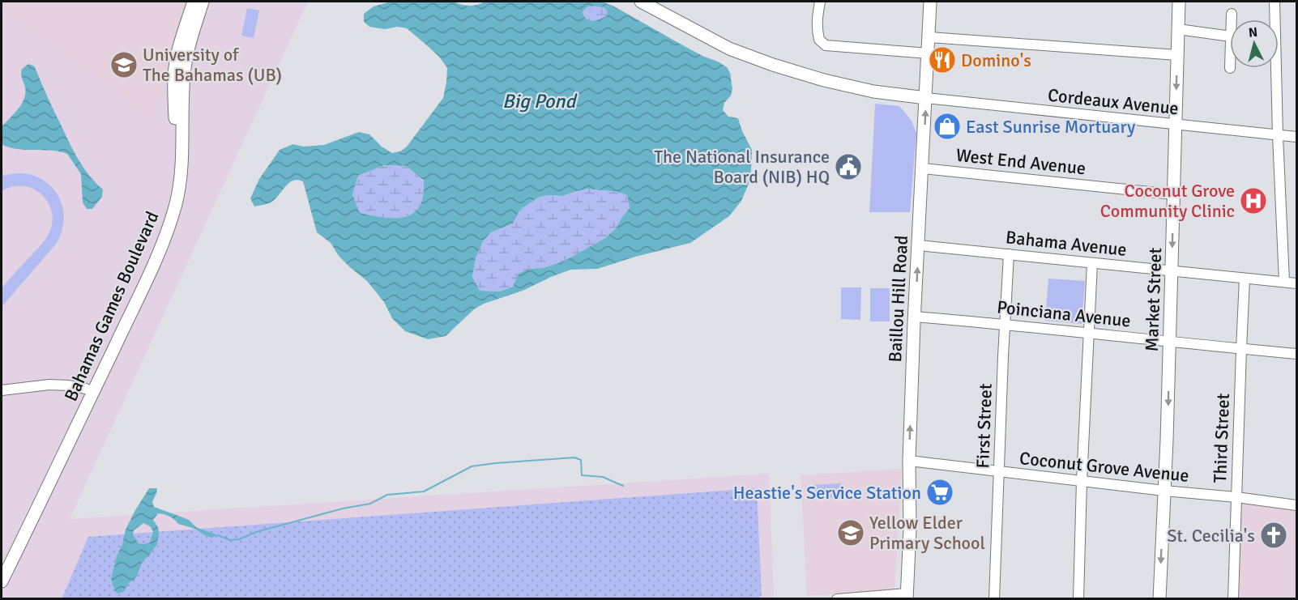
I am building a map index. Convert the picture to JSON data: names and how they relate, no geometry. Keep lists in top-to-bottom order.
{
  "streets": {
    "main road": ["Baillou Hill Road", "Market Street", "Bahamas Games Boulevard"],
    "street": [
      "Cordeaux Avenue",
      "West End Avenue",
      "Bahama Avenue",
      "Poinciana Avenue",
      "First Street",
      "Third Street",
      "Coconut Grove Avenue"
    ]
  },
  "crossings": [
    ["Cordeaux Avenue", "Baillou Hill Road"],
    ["Cordeaux Avenue", "Market Street"],
    ["West End Avenue", "Baillou Hill Road"],
    ["West End Avenue", "Market Street"],
    ["Bahama Avenue", "Baillou Hill Road"],
    ["Bahama Avenue", "Market Street"],
    ["Bahama Avenue", "First Street"],
    ["Bahama Avenue", "Third Street"],
    ["Baillou Hill Road", "Poinciana Avenue"],
    ["Baillou Hill Road", "Coconut Grove Avenue"],
    ["Market Street", "Poinciana Avenue"],
    ["Market Street", "Coconut Grove Avenue"],
    ["Poinciana Avenue", "First Street"],
    ["Poinciana Avenue", "Third Street"],
    ["First Street", "Coconut Grove Avenue"],
    ["Third Street", "Coconut Grove Avenue"]
  ],
  "one_way": ["Baillou Hill Road", "Market Street"],
  "water": ["Big Pond"],
  "places": {
    "restaurant": ["Domino's"],
    "school or university": ["University of The Bahamas (UB)", "Yellow Elder Primary School"],
    "shop": ["East Sunrise Mortuary"],
    "public building": ["The National Insurance Board (NIB) HQ"],
    "hospital": ["Coconut Grove Community Clinic"],
    "supermarket": ["Heastie's Service Station"],
    "church": ["St. Cecilia's"]
  },
  "north": "top"
}
